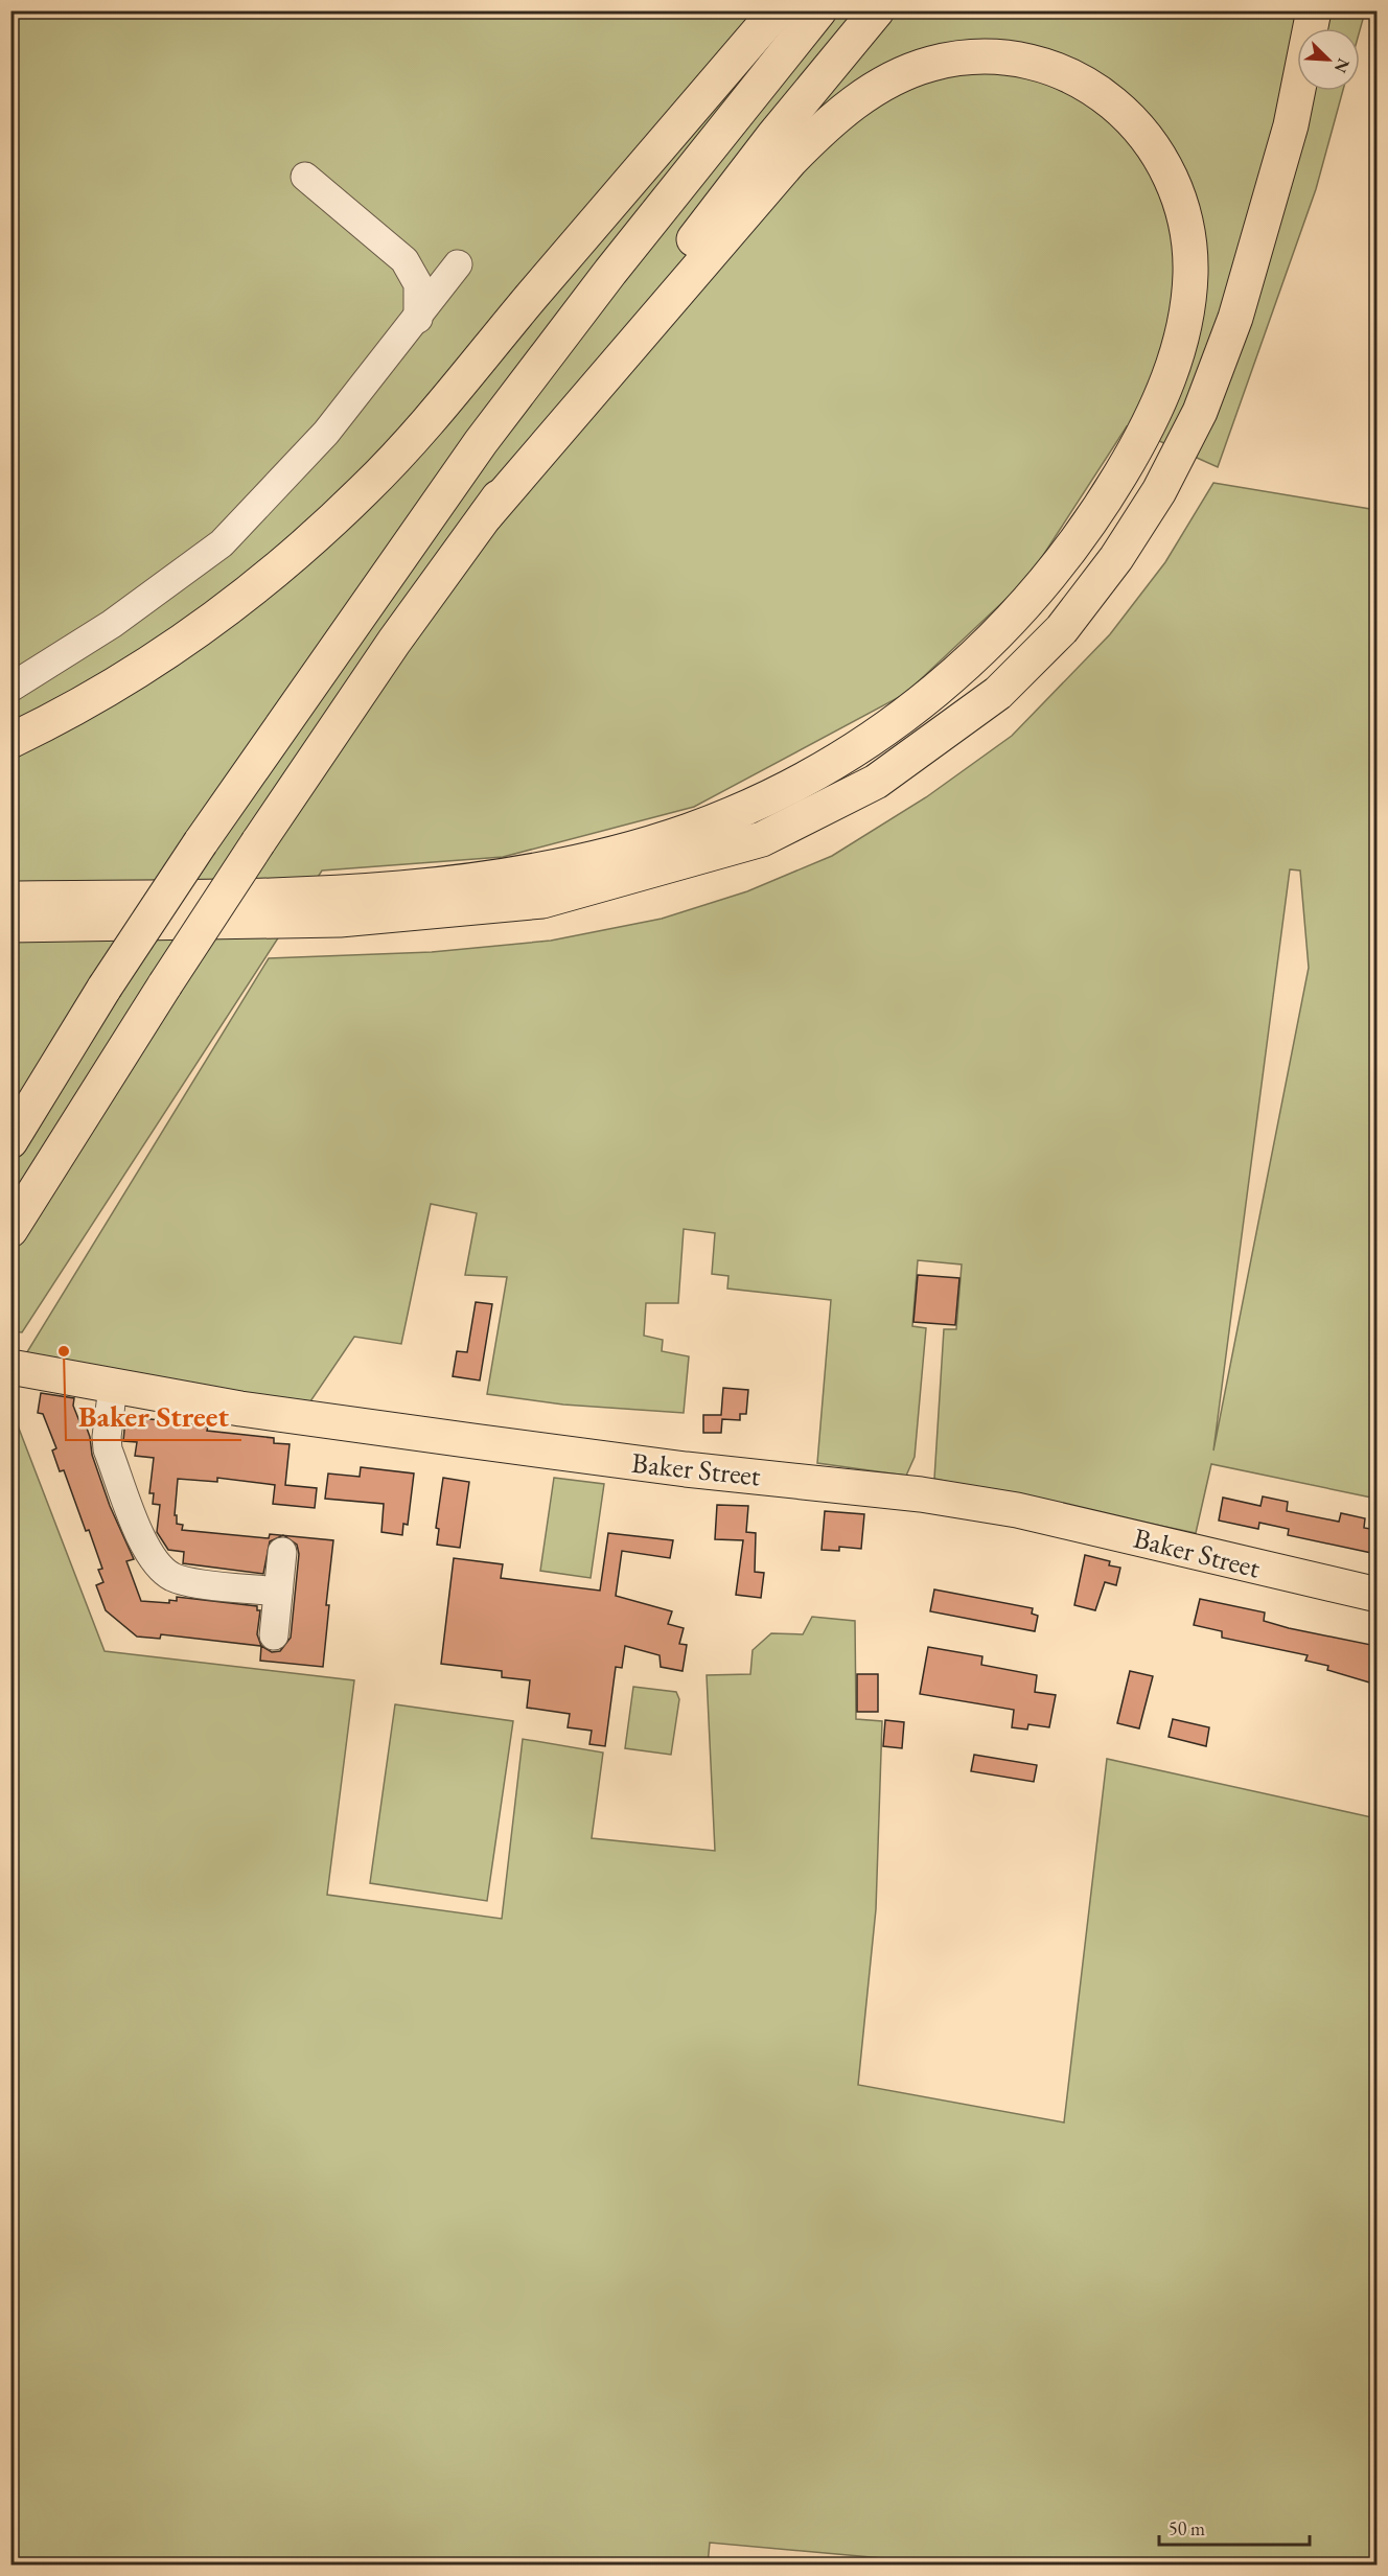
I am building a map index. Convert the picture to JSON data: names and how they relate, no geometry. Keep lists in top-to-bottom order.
{
  "streets": {
    "main road": ["Baker Street"]
  },
  "places": ["Baker Street"],
  "scale_bar": "50 m",
  "north": "bottom right"
}
